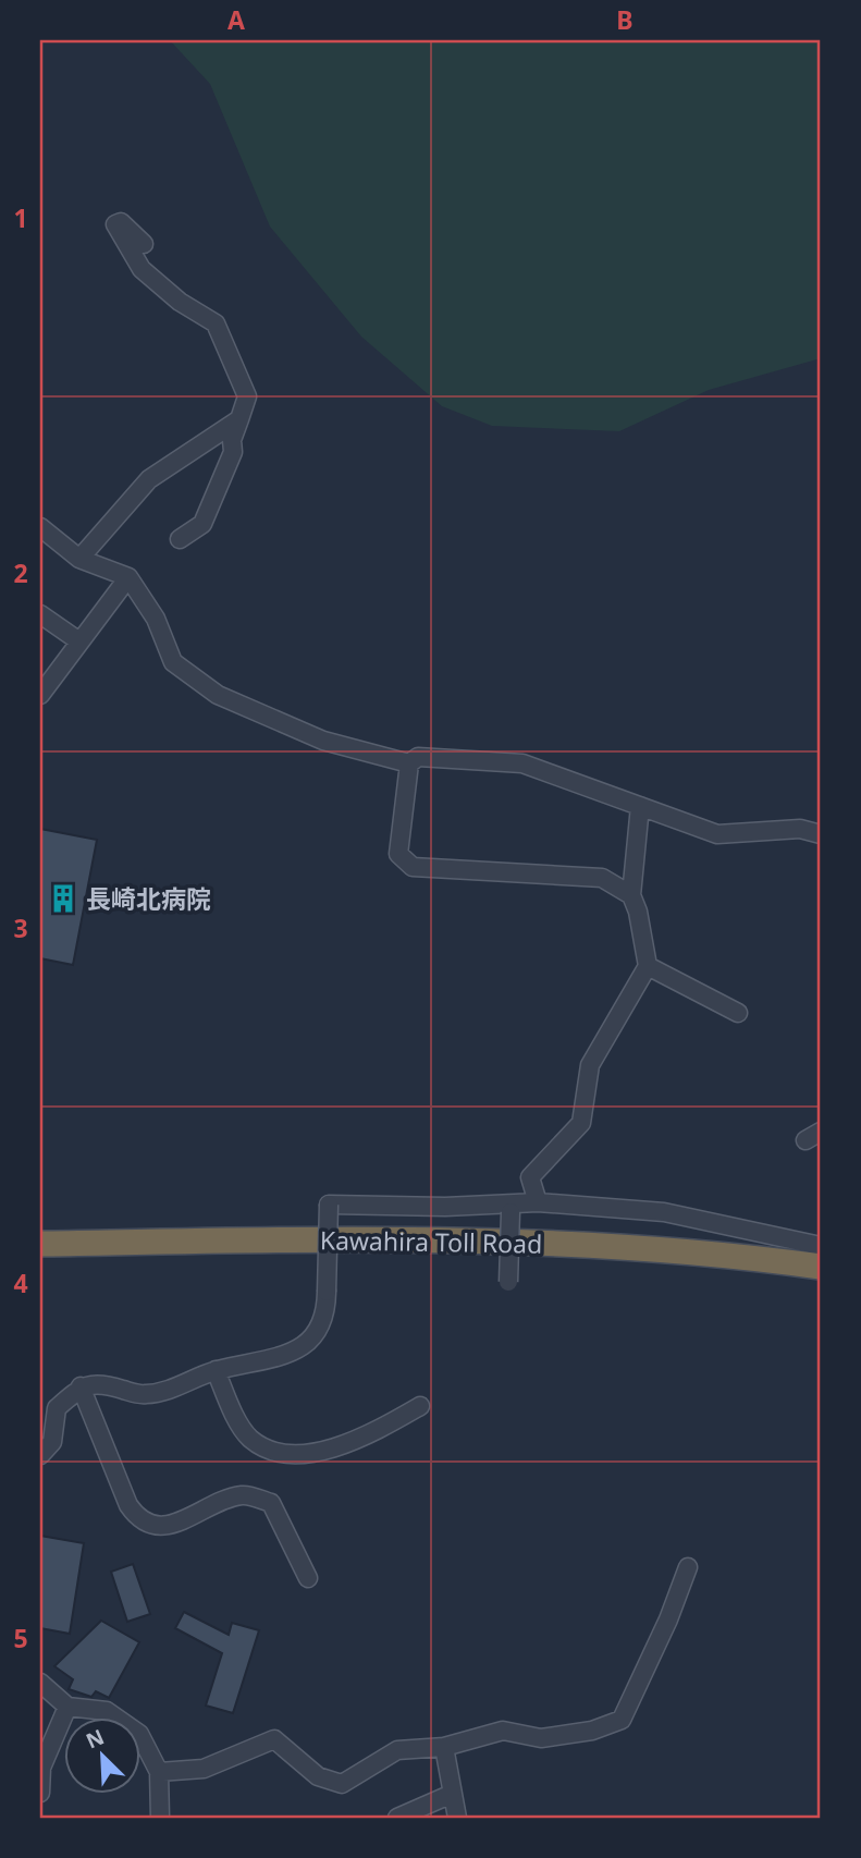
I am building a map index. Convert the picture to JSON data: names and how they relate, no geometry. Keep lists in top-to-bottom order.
{
  "streets": {
    "highway": ["Kawahira Toll Road"]
  },
  "places": {
    "building": ["長崎北病院"]
  },
  "north": "top left",
  "grid": {
    "columns": ["A", "B"],
    "rows": [
      "1",
      "2",
      "3",
      "4",
      "5"
    ]
  }
}
